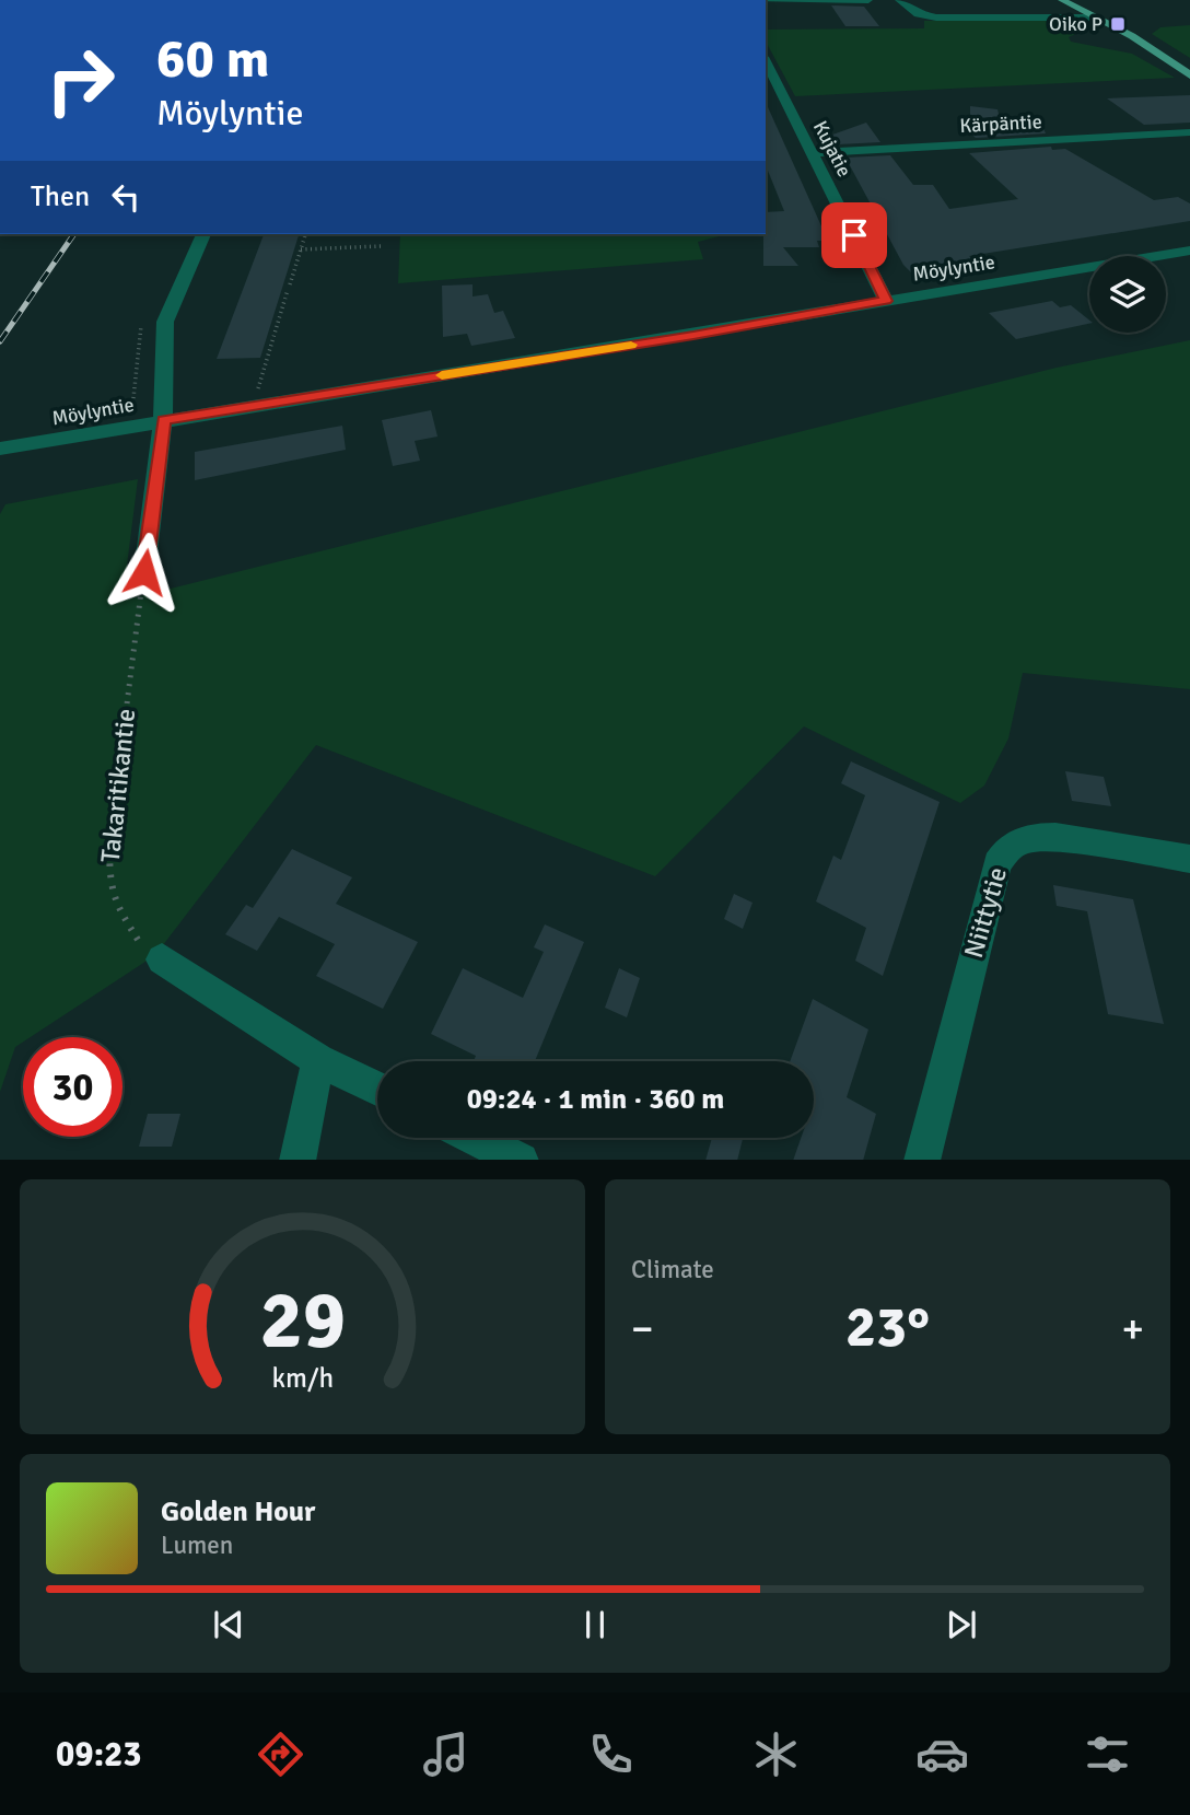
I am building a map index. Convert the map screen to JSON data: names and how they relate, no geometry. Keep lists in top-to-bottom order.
{
  "streets": {
    "street": [
      "Kärpäntie",
      "Kujatie",
      "Möylyntie",
      "Niittytie"
    ],
    "path": ["Takaritikantie"]
  },
  "crossings": [
    ["Kärpäntie", "Kujatie"],
    ["Kujatie", "Möylyntie"]
  ],
  "places": {
    "transit": ["Oiko P"]
  },
  "page": {
    "turn": ["60 m", "Möylyntie"],
    "then": "Then",
    "limit": "30",
    "trip": "09:24 · 1 min · 360 m",
    "tile": "Climate",
    "heat": ["−", "23°", "+"],
    "song": ["Golden Hour", "Lumen"],
    "tabs": "09:23",
    "gauge": ["29", "km/h"]
  }
}
